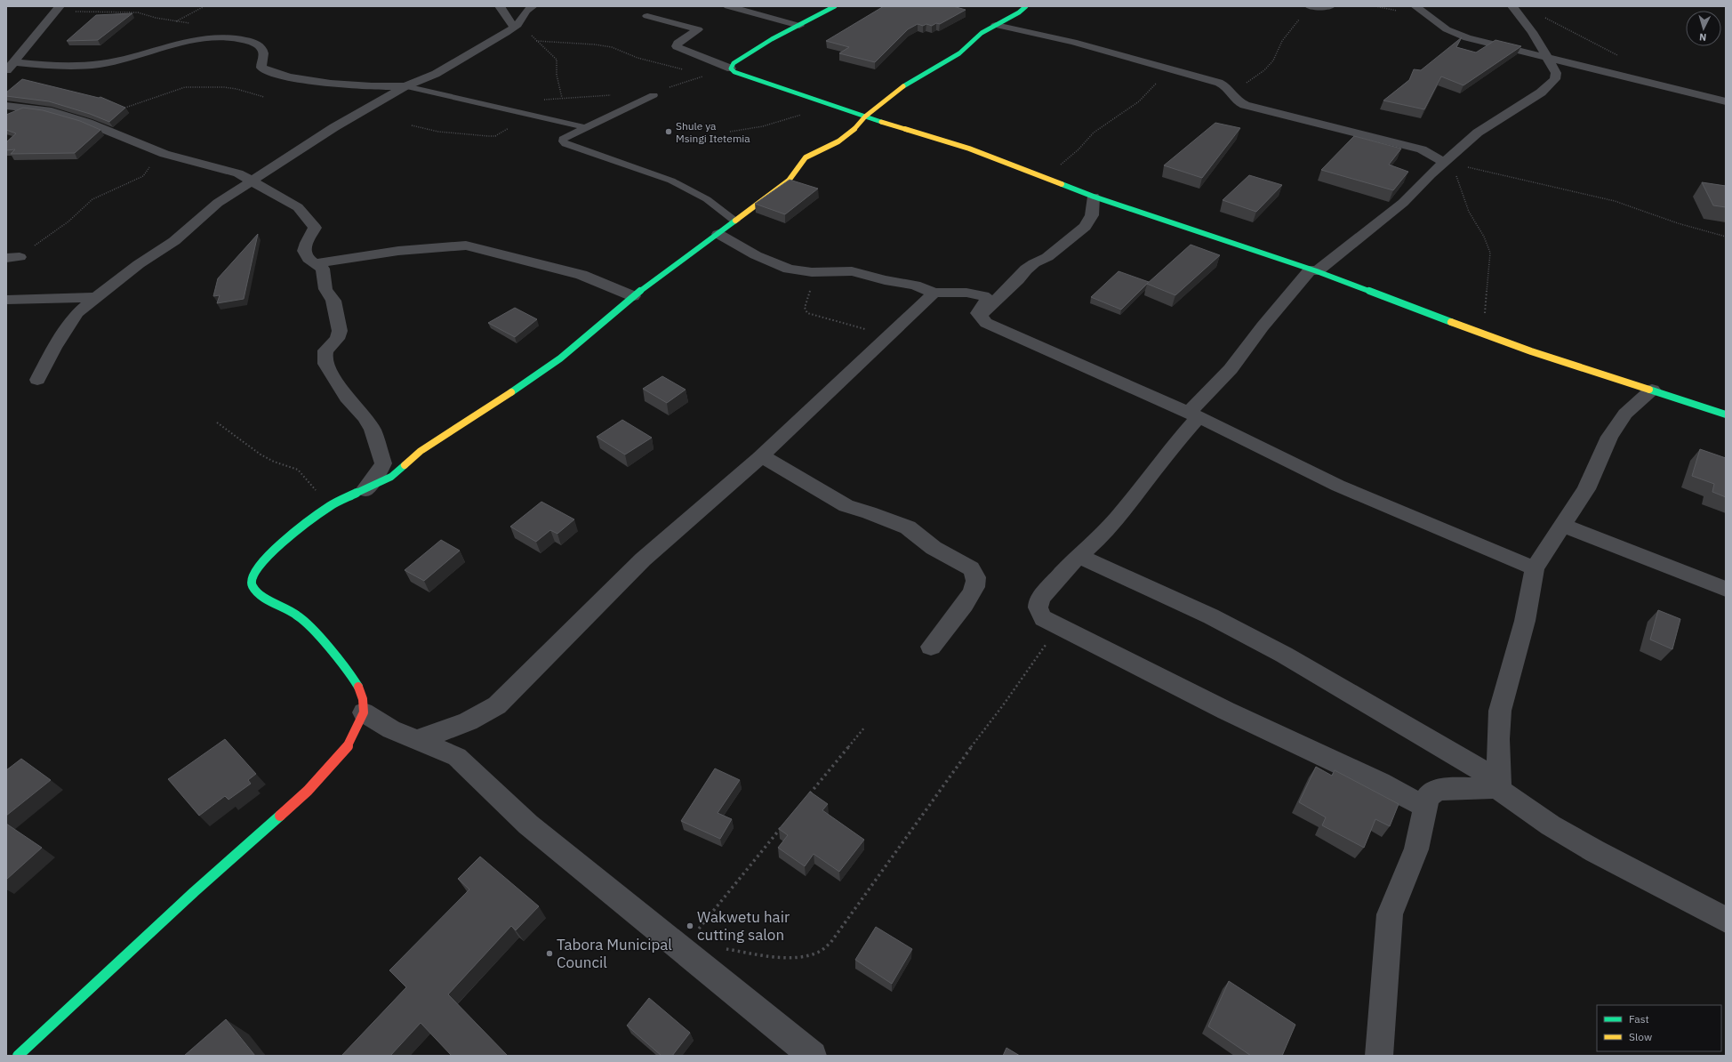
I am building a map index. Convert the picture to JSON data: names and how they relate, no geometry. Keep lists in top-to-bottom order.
{
  "places": ["Shule ya Msingi Itetemia", "Wakwetu hair cutting salon", "Tabora Municipal Council"],
  "legend": ["Fast", "Slow"],
  "north": "bottom"
}
